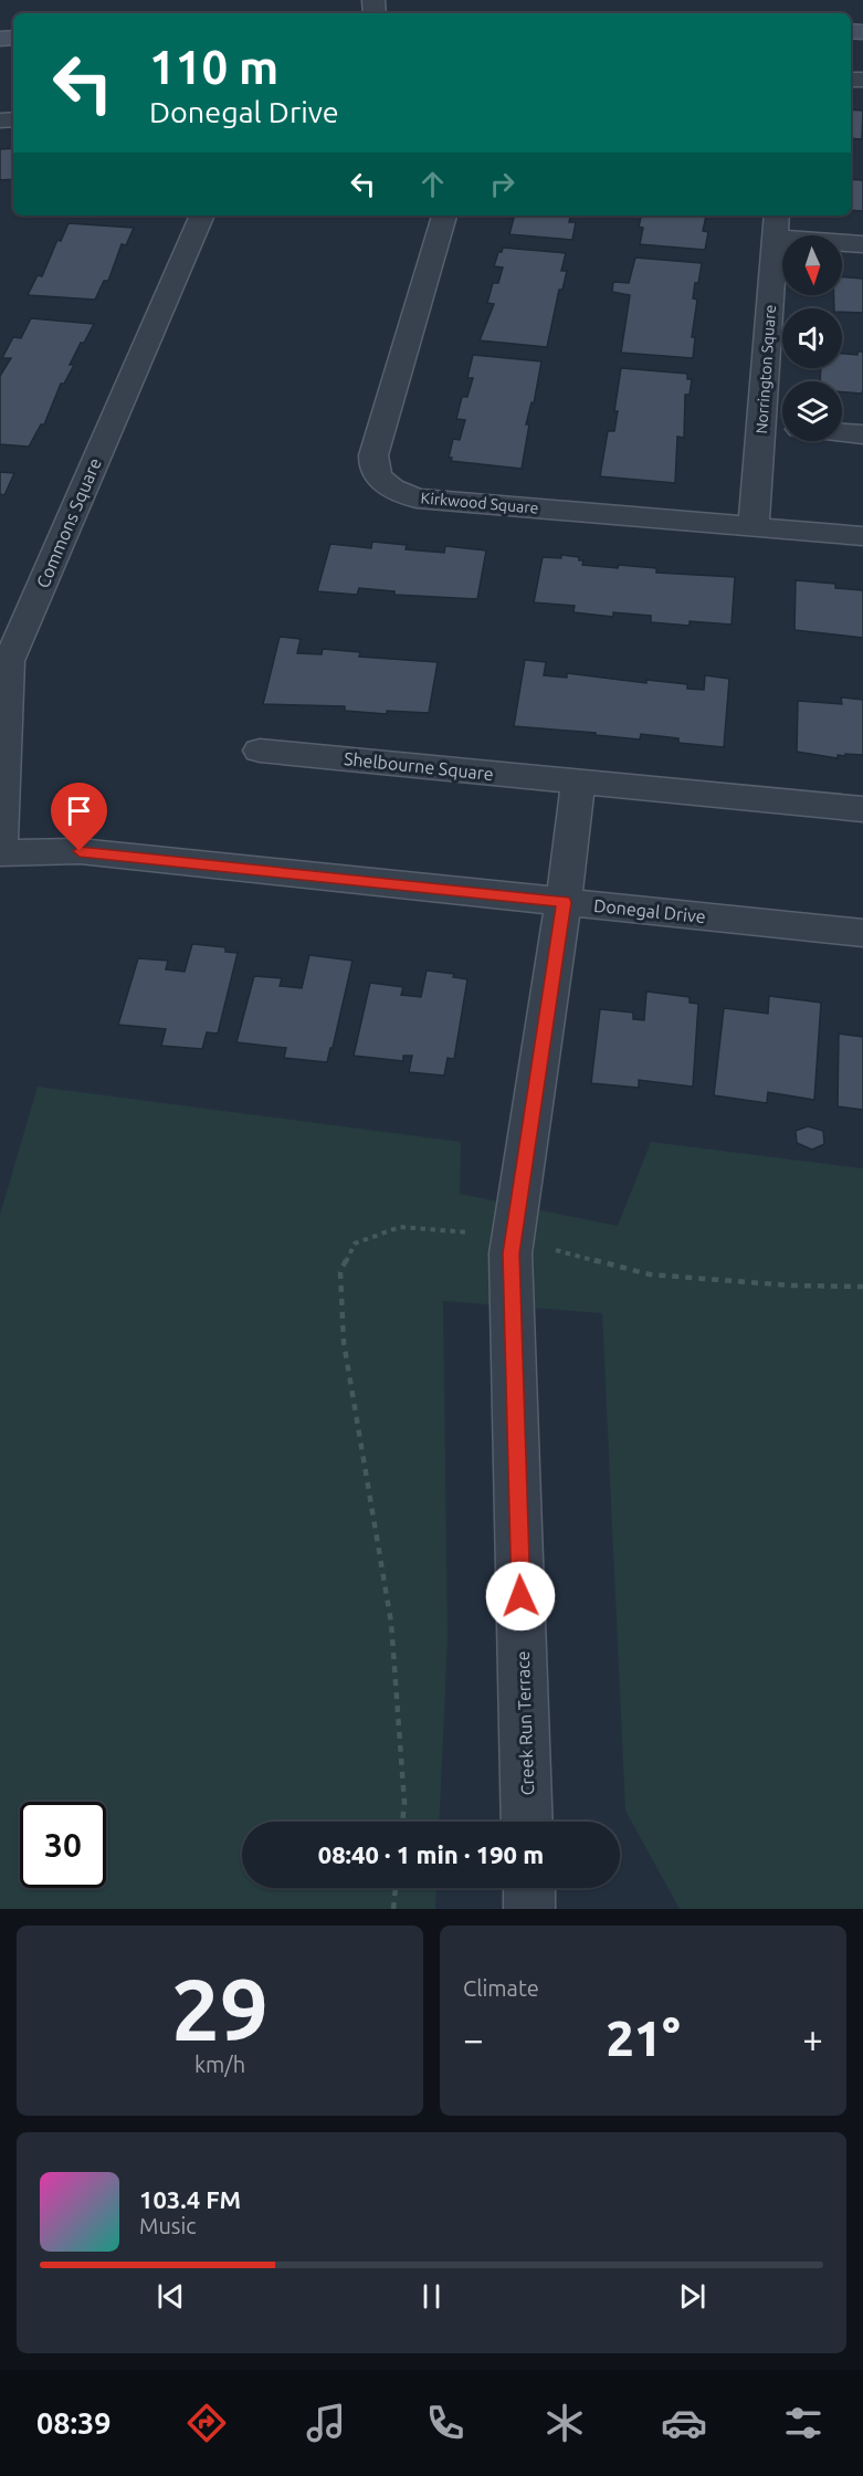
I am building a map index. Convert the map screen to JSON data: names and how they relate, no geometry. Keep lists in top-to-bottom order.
{
  "streets": {
    "street": [
      "Norrington Square",
      "Kirkwood Square",
      "Commons Square",
      "Shelbourne Square",
      "Donegal Drive",
      "Creek Run Terrace"
    ]
  },
  "crossings": [
    ["Norrington Square", "Kirkwood Square"],
    ["Donegal Drive", "Creek Run Terrace"]
  ],
  "north": "bottom",
  "page": {
    "turn": ["110 m", "Donegal Drive"],
    "limit": "30",
    "trip": "08:40 · 1 min · 190 m",
    "tile": [
      ["29", "km/h"],
      "Climate"
    ],
    "heat": ["−", "21°", "+"],
    "song": ["103.4 FM", "Music"],
    "tabs": "08:39"
  }
}
